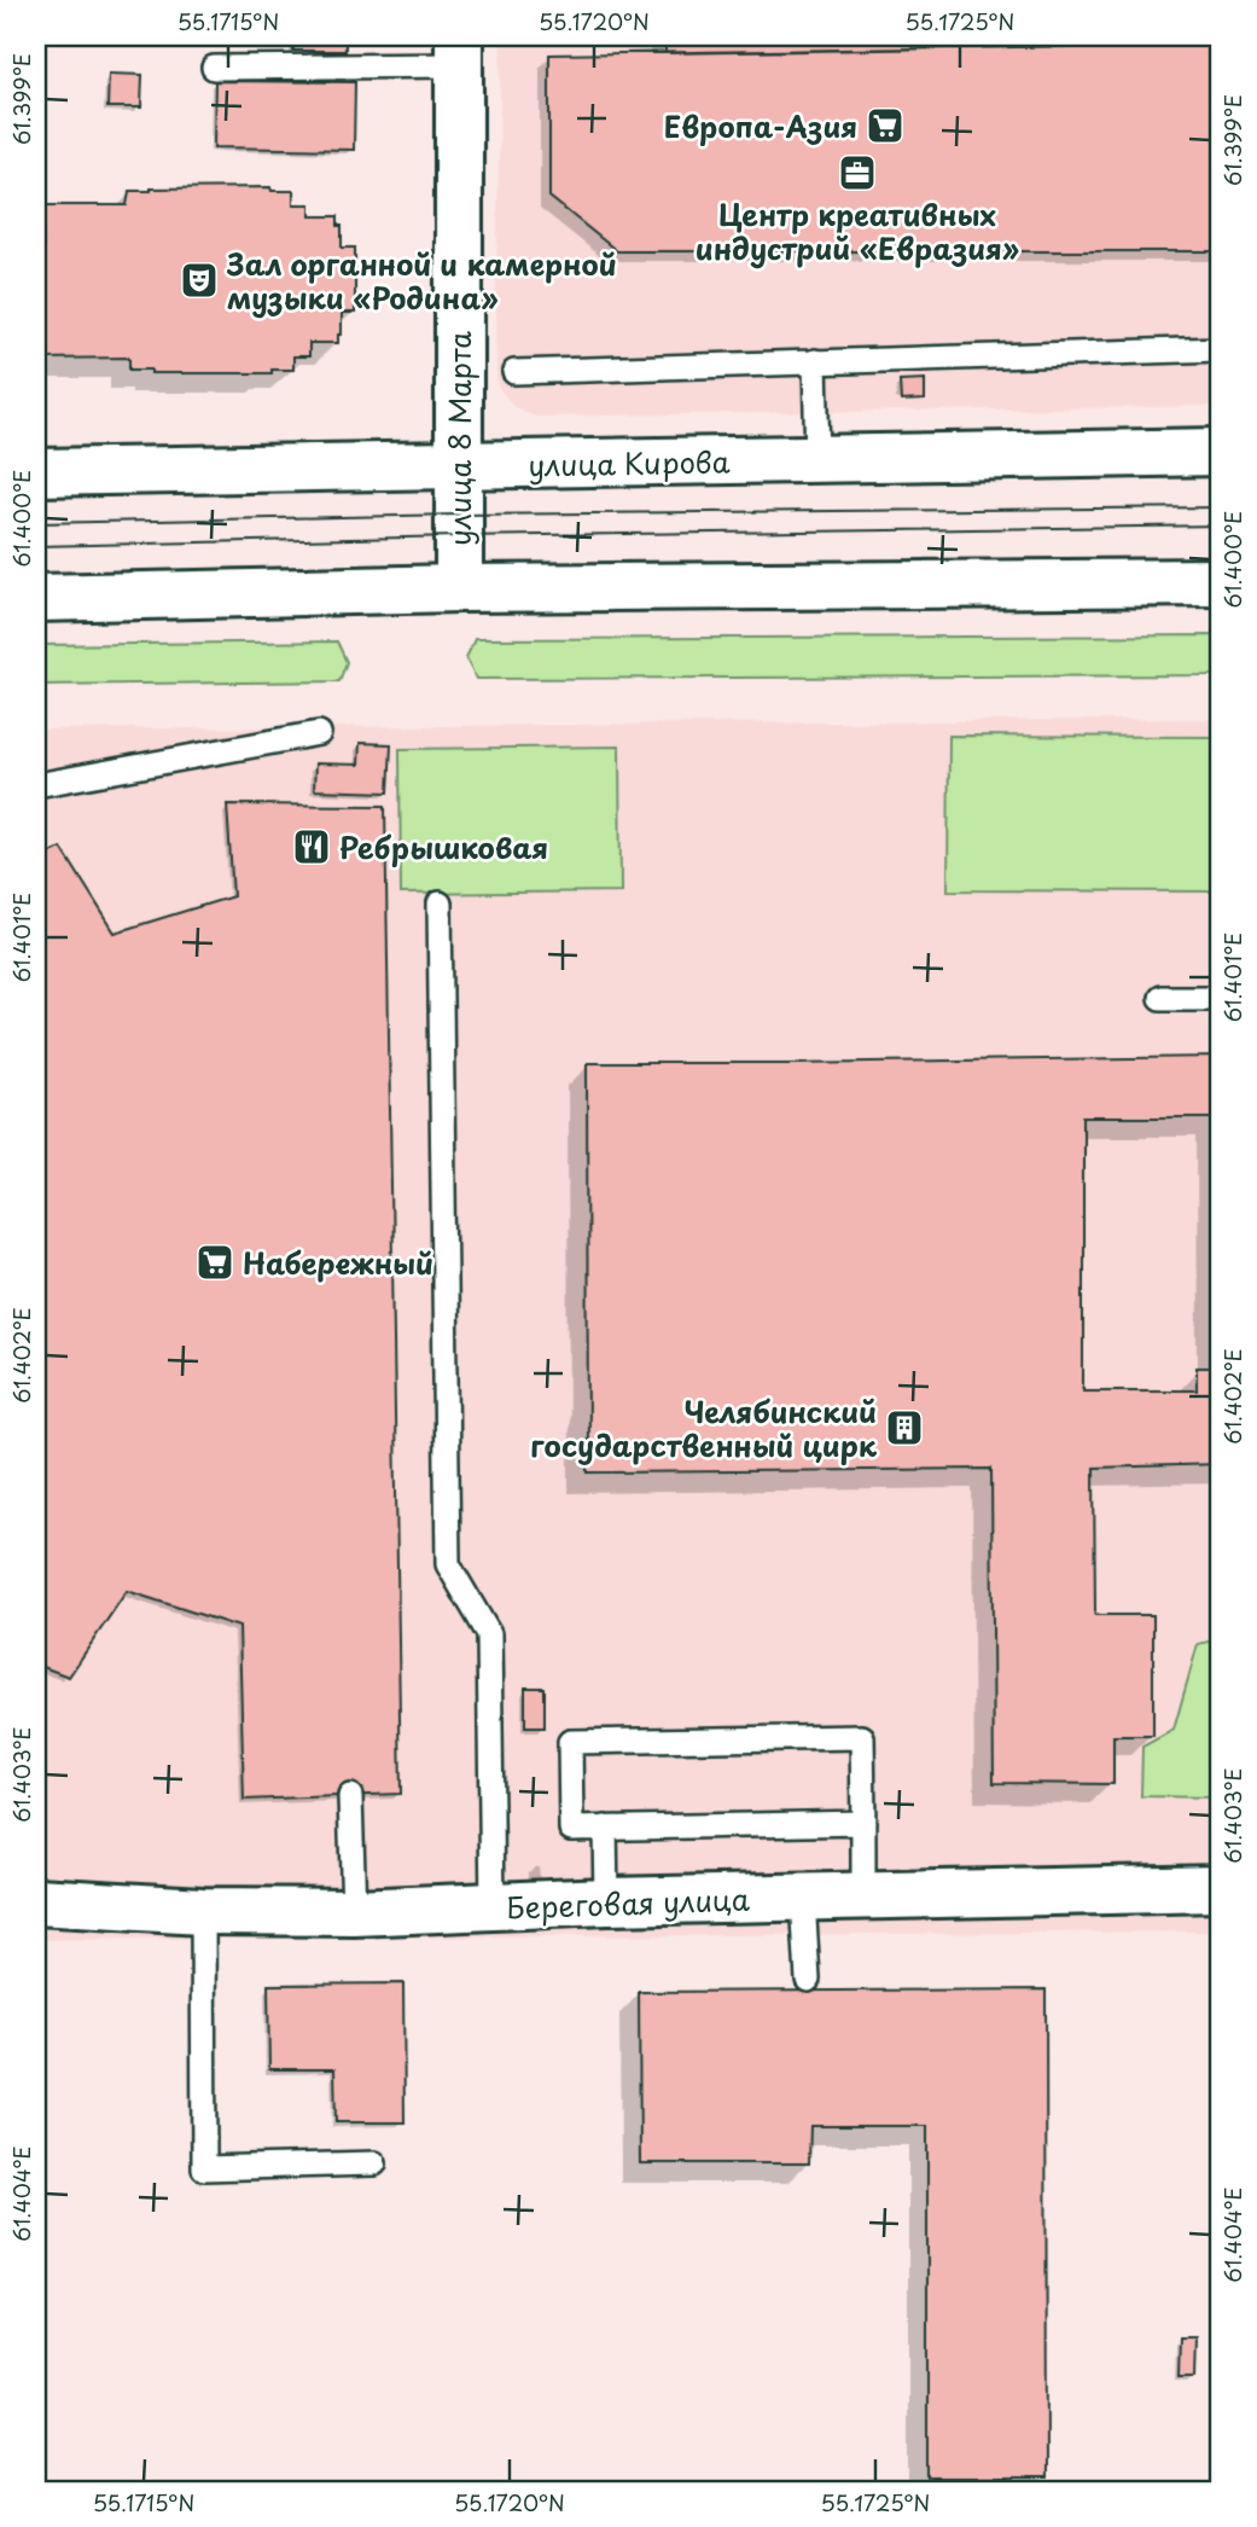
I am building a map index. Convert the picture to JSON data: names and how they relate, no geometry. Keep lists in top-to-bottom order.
{
  "streets": {
    "main road": ["улица 8 Марта", "улица Кирова", "Береговая улица"]
  },
  "crossings": [
    ["улица 8 Марта", "улица Кирова"]
  ],
  "places": {
    "supermarket": ["Европа-Азия", "Набережный"],
    "office": ["Центр креативных индустрий «Евразия»"],
    "theatre": ["Зал органной и камерной музыки «Родина»"],
    "restaurant": ["Ребрышковая"],
    "building": ["Челябинский государственный цирк"]
  },
  "coordinates": [
    "55.1715°N",
    "55.1720°N",
    "55.1725°N",
    "61.399°E",
    "61.400°E",
    "61.401°E",
    "61.402°E",
    "61.403°E",
    "61.404°E"
  ]
}
